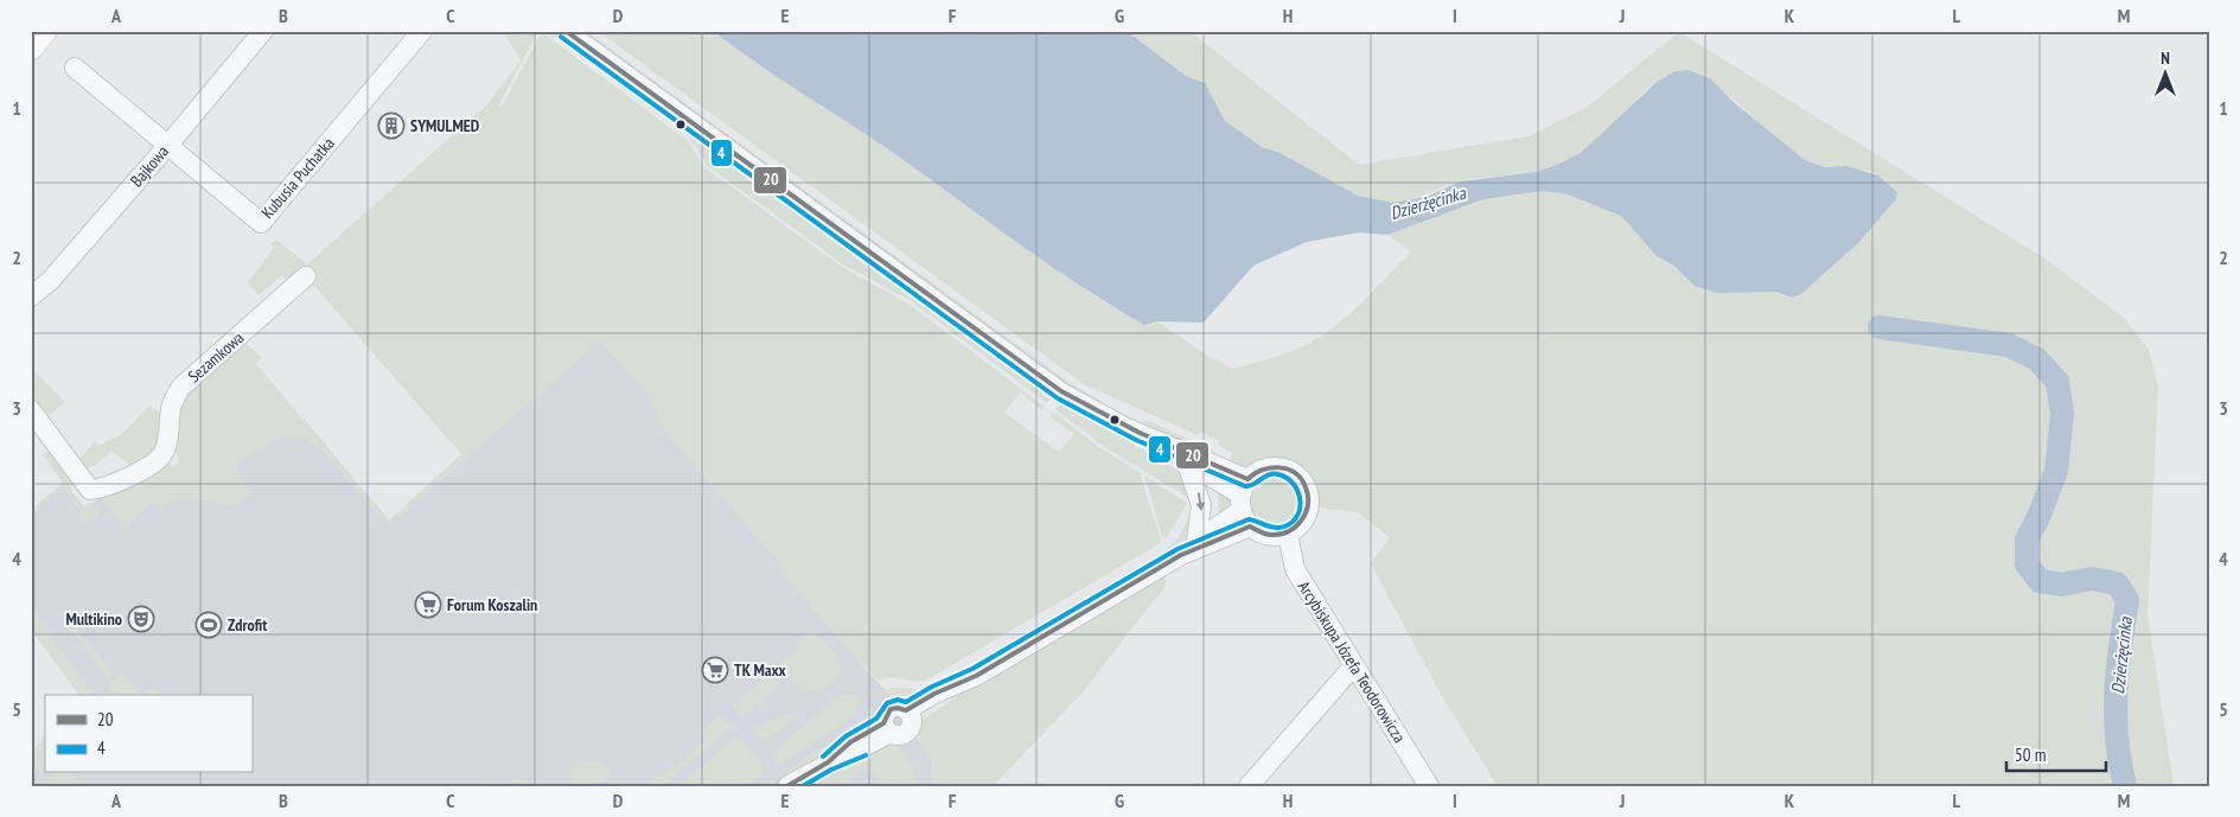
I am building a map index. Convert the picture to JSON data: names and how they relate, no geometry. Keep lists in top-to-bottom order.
{
  "streets": {
    "street": [
      "Bajkowa",
      "Kubusia Puchatka",
      "Sezamkowa",
      "Arcybiskupa Józefa Teodorowicza"
    ]
  },
  "crossings": [
    ["Bajkowa", "Kubusia Puchatka"]
  ],
  "water": ["Dzierżęcinka"],
  "places": {
    "building": ["SYMULMED"],
    "supermarket": ["Forum Koszalin", "TK Maxx"],
    "theatre": ["Multikino"],
    "sports": ["Zdrofit"]
  },
  "lines": ["transit line 20", "transit line 4"],
  "legend": ["20", "4"],
  "scale_bar": "50 m",
  "north": "top",
  "grid": {
    "columns": [
      "A",
      "B",
      "C",
      "D",
      "E",
      "F",
      "G",
      "H",
      "I",
      "J",
      "K",
      "L",
      "M"
    ],
    "rows": [
      "1",
      "2",
      "3",
      "4",
      "5"
    ]
  }
}
